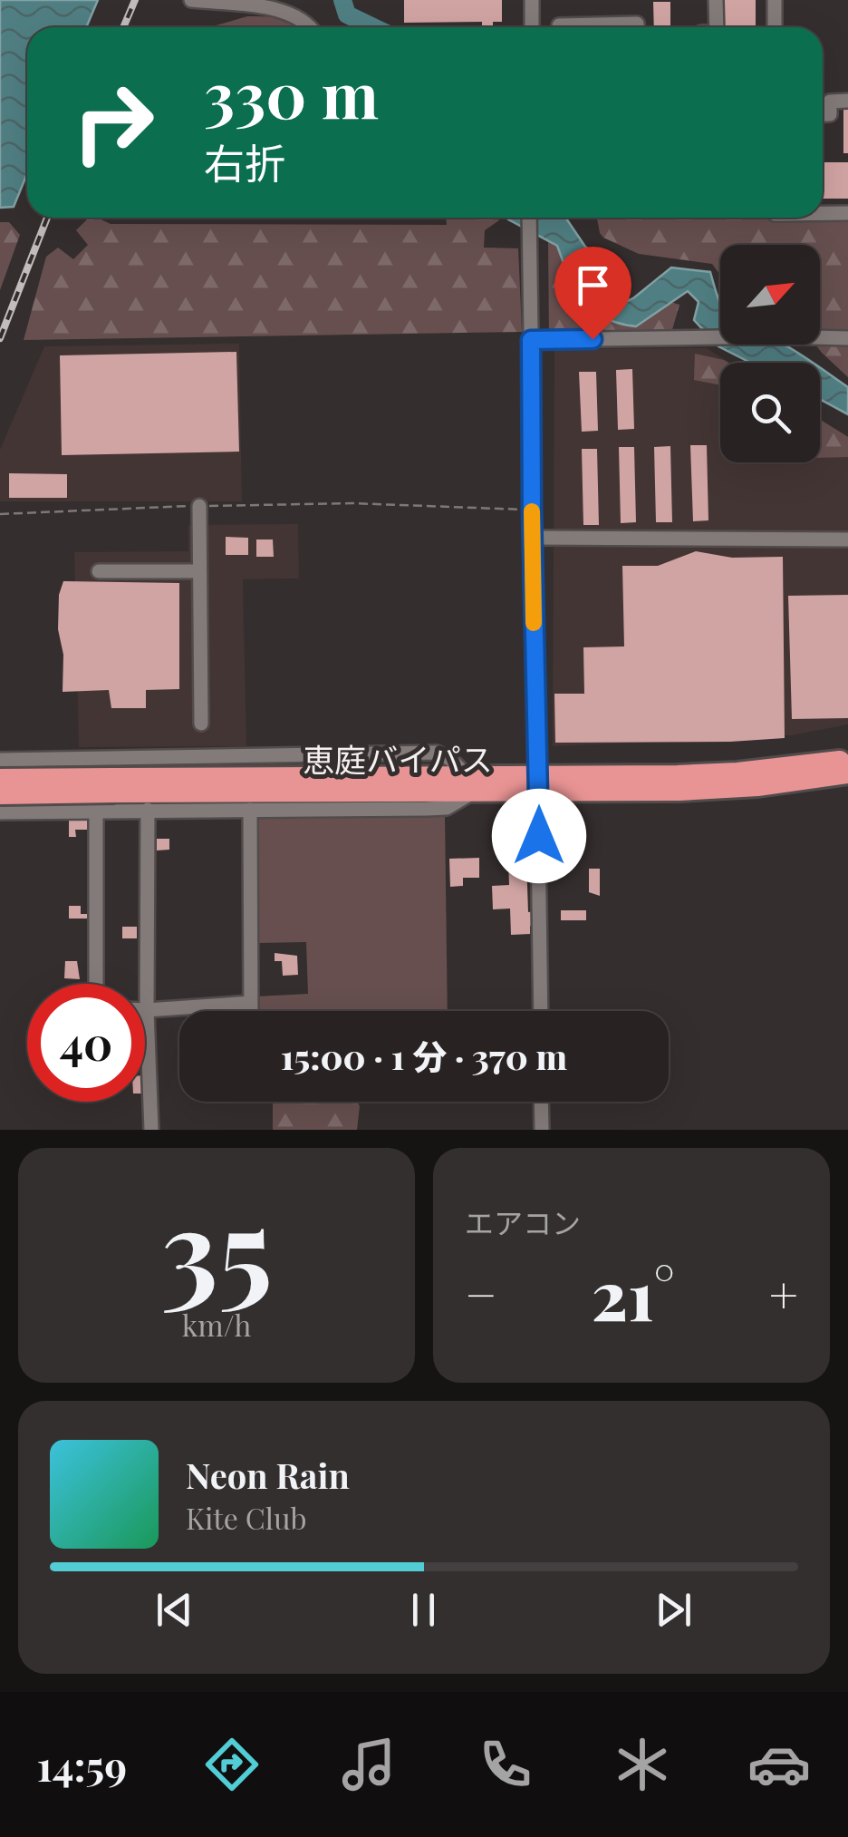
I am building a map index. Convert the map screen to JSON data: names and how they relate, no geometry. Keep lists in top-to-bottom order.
{
  "streets": {
    "highway": ["恵庭バイパス"]
  },
  "north": "top right",
  "page": {
    "turn": ["330 m", "右折"],
    "limit": "40",
    "trip": "15:00 · 1 分 · 370 m",
    "tile": [
      ["35", "km/h"],
      "エアコン"
    ],
    "heat": ["−", "21°", "+"],
    "song": ["Neon Rain", "Kite Club"],
    "tabs": "14:59"
  }
}
